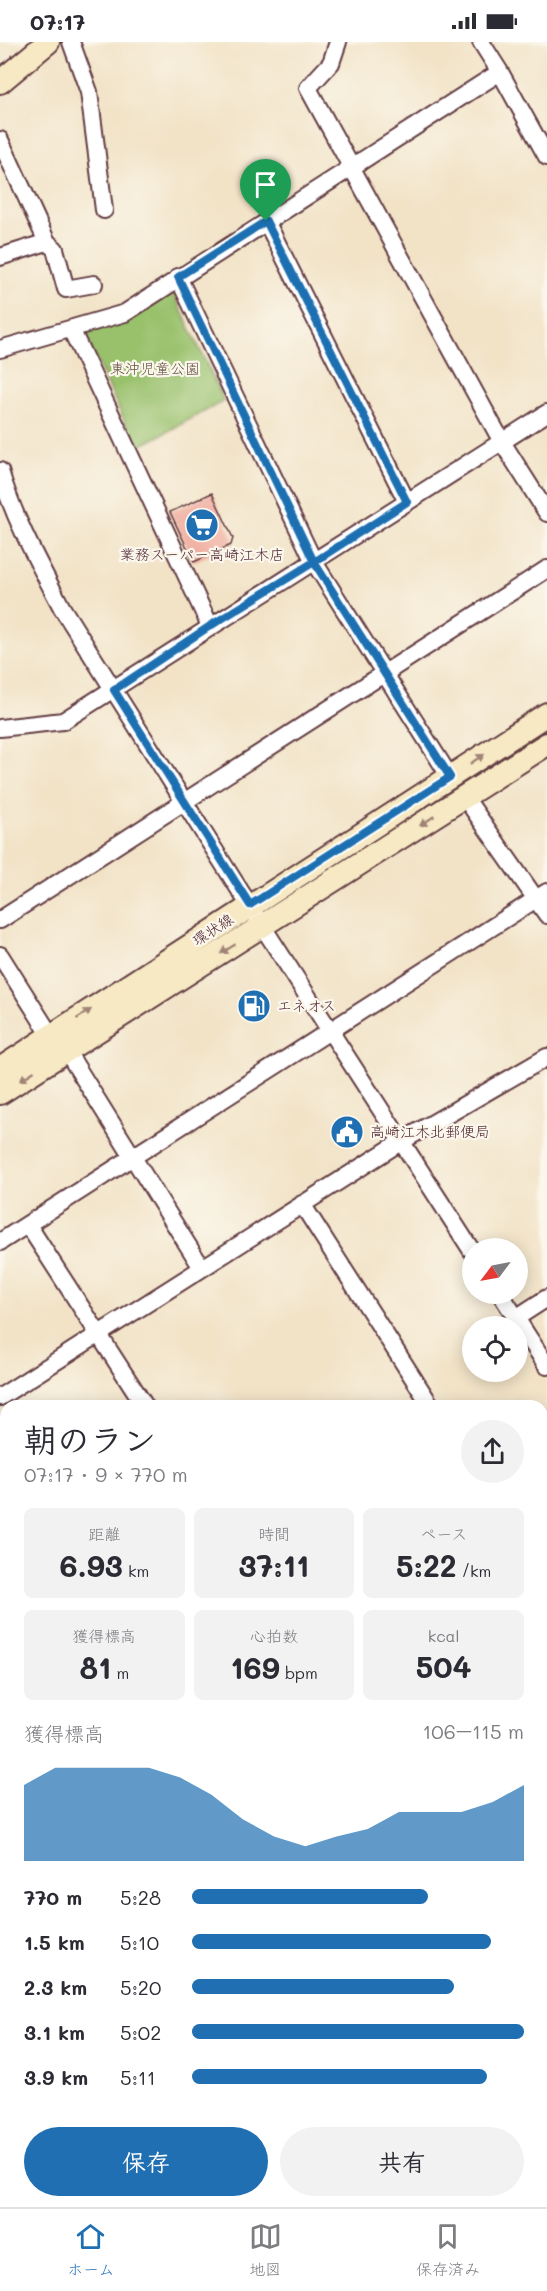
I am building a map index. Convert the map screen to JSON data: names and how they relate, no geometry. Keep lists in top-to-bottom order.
{
  "streets": {
    "street": ["環状線"]
  },
  "parks": ["東沖児童公園"],
  "places": {
    "supermarket": ["業務スーパー高崎江木店"],
    "fuel station": ["エネオス"],
    "public building": ["高崎江木北郵便局"]
  },
  "north": "bottom left",
  "page": {
    "status": "07:17",
    "heading": ["朝のラン", "07:17 · 9 × 770 m"],
    "stats": [
      ["距離", "6.93 km"],
      ["時間", "37:11"],
      ["ペース", "5:22 /km"],
      ["獲得標高", "81 m"],
      ["心拍数", "169 bpm"],
      ["kcal", "504"]
    ],
    "chart": ["獲得標高", "106–115 m"],
    "list": [
      {
        "name": "770 m",
        "note": "5:28"
      },
      {
        "name": "1.5 km",
        "note": "5:10"
      },
      {
        "name": "2.3 km",
        "note": "5:20"
      },
      {
        "name": "3.1 km",
        "note": "5:02"
      },
      {
        "name": "3.9 km",
        "note": "5:11"
      }
    ],
    "buttons": ["保存", "共有"],
    "tabs": ["ホーム", "地図", "保存済み"]
  }
}
